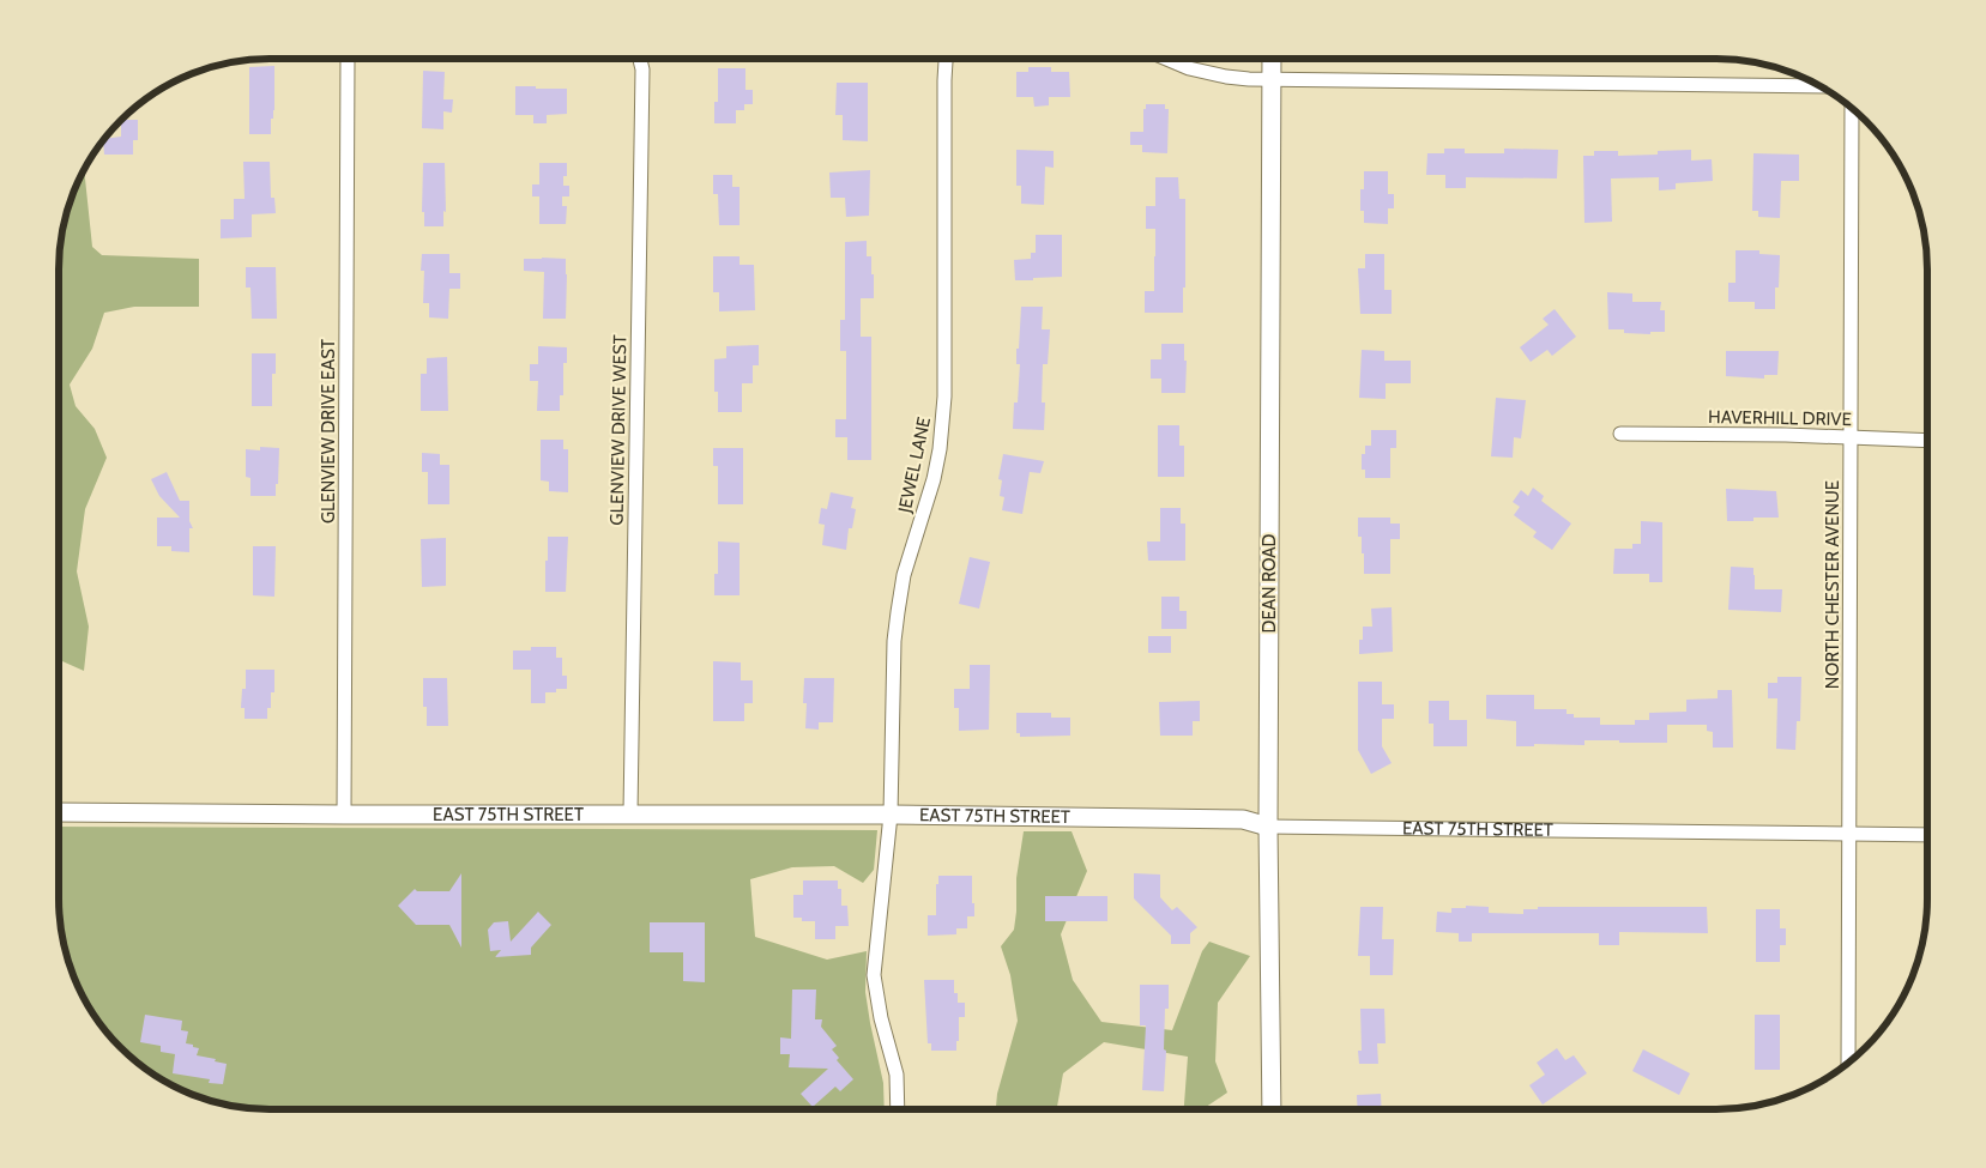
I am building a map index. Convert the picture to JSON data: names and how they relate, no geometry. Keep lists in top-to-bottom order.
{
  "streets": {
    "street": [
      "HAVERHILL DRIVE",
      "GLENVIEW DRIVE WEST",
      "GLENVIEW DRIVE EAST",
      "JEWEL LANE",
      "DEAN ROAD",
      "NORTH CHESTER AVENUE",
      "EAST 75TH STREET"
    ]
  },
  "crossings": [
    ["HAVERHILL DRIVE", "NORTH CHESTER AVENUE"],
    ["GLENVIEW DRIVE WEST", "EAST 75TH STREET"],
    ["GLENVIEW DRIVE EAST", "EAST 75TH STREET"],
    ["JEWEL LANE", "EAST 75TH STREET"],
    ["DEAN ROAD", "EAST 75TH STREET"],
    ["NORTH CHESTER AVENUE", "EAST 75TH STREET"]
  ]
}
